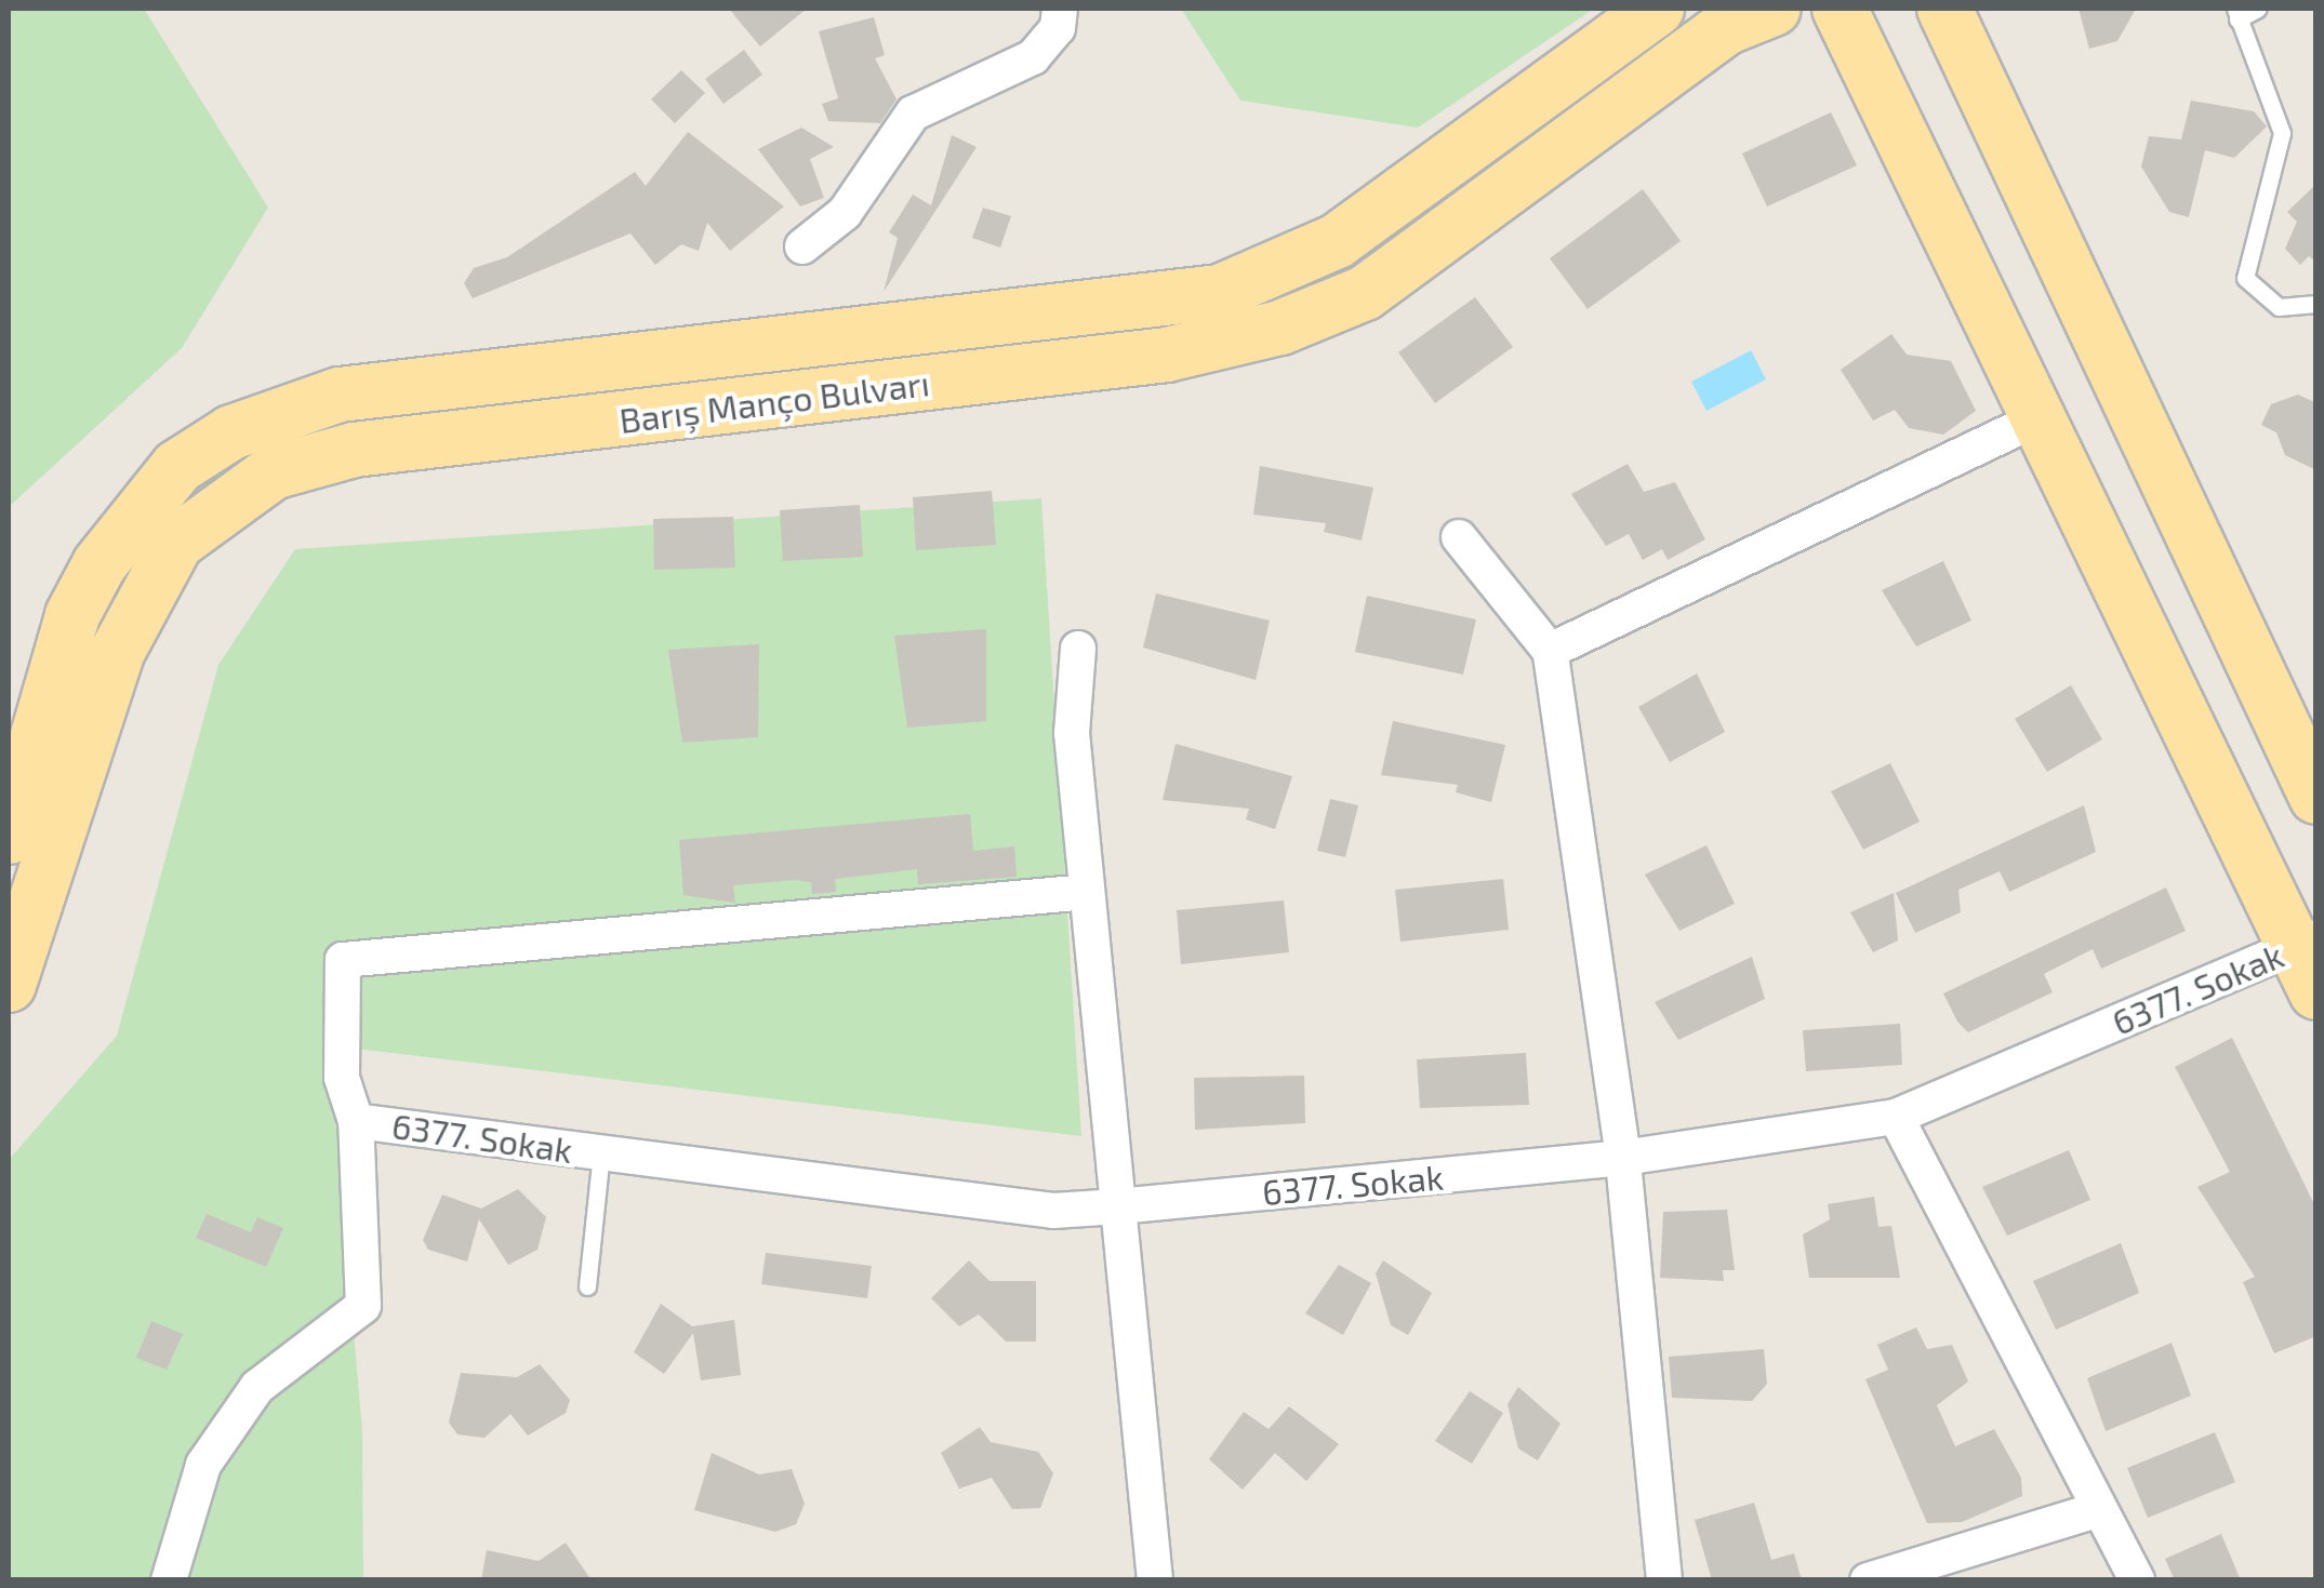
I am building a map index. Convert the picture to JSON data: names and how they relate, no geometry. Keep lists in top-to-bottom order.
{
  "streets": {
    "main road": ["Barış Manço Bulvarı"],
    "street": ["6377. Sokak"]
  }
}
